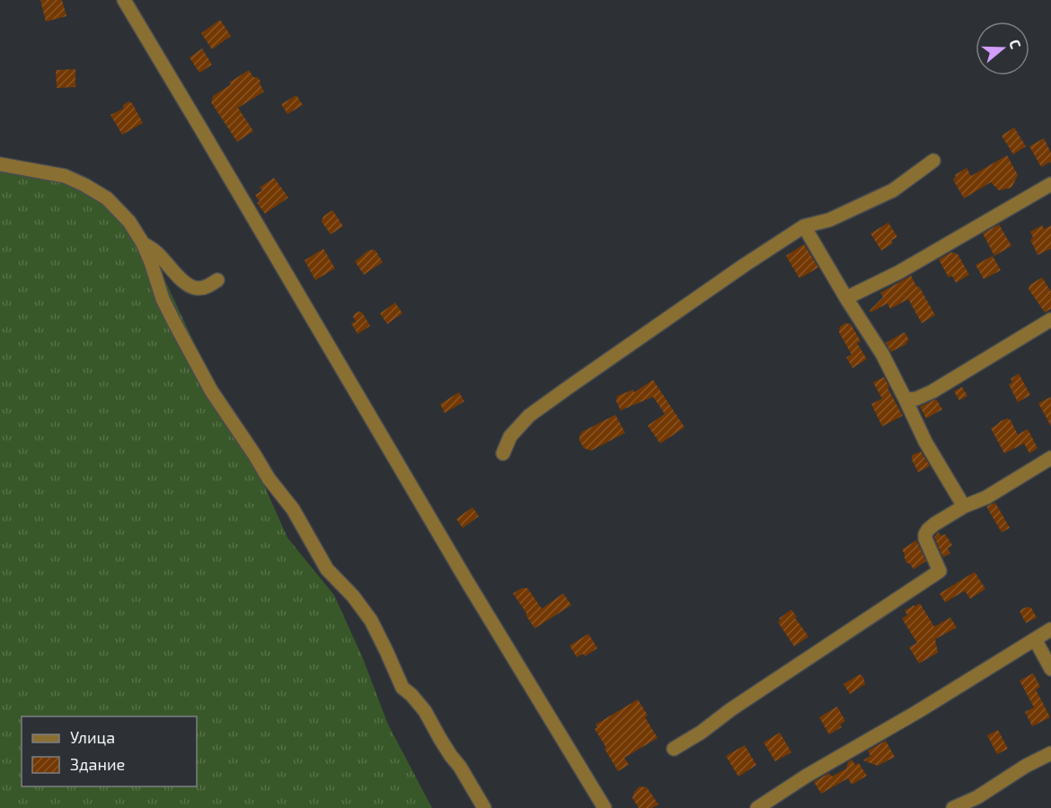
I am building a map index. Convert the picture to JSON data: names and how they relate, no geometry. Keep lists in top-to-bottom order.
{
  "legend": ["Улица", "Здание"],
  "north": "right"
}
